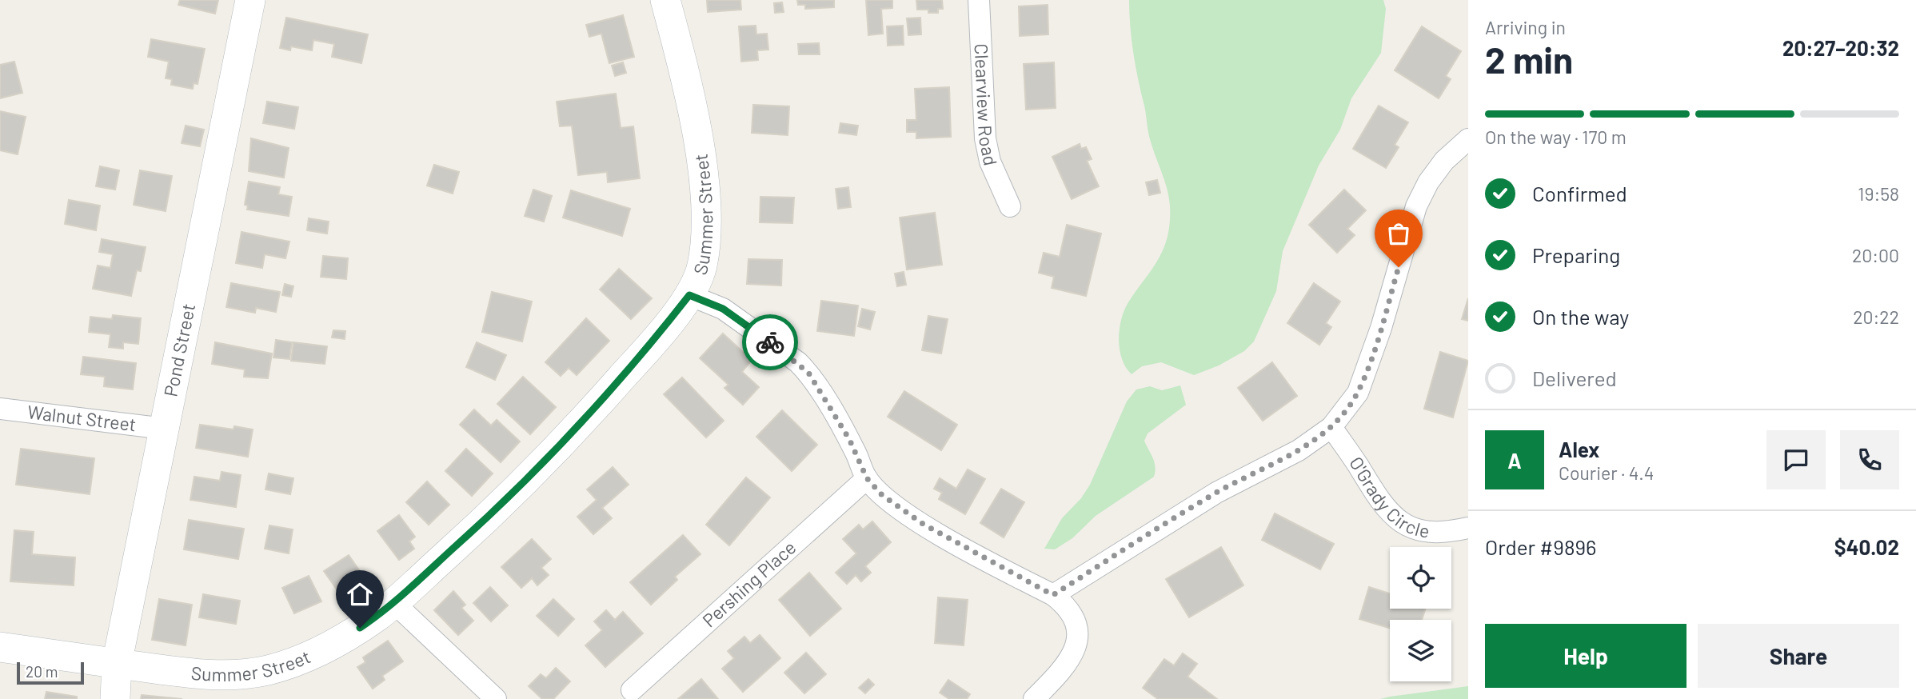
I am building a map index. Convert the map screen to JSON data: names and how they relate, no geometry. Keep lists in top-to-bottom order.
{
  "streets": {
    "main road": ["Summer Street", "Pond Street"],
    "street": [
      "Clearview Road",
      "Walnut Street",
      "O'Grady Circle",
      "Pershing Place"
    ]
  },
  "crossings": [
    ["Summer Street", "Pond Street"],
    ["Pond Street", "Walnut Street"]
  ],
  "scale_bar": "20 m",
  "page": {
    "heading": ["2 min", "Arriving in", "20:27–20:32"],
    "panel": [
      "Alex",
      "Courier · 4.4",
      "Order #9896",
      "$40.02"
    ],
    "bar": "On the way · 170 m",
    "list": [
      ["Confirmed", "19:58"],
      ["Preparing", "20:00"],
      ["On the way", "20:22"],
      "Delivered"
    ],
    "round": "A",
    "buttons": ["Help", "Share"],
    "scale": "20 m"
  }
}
